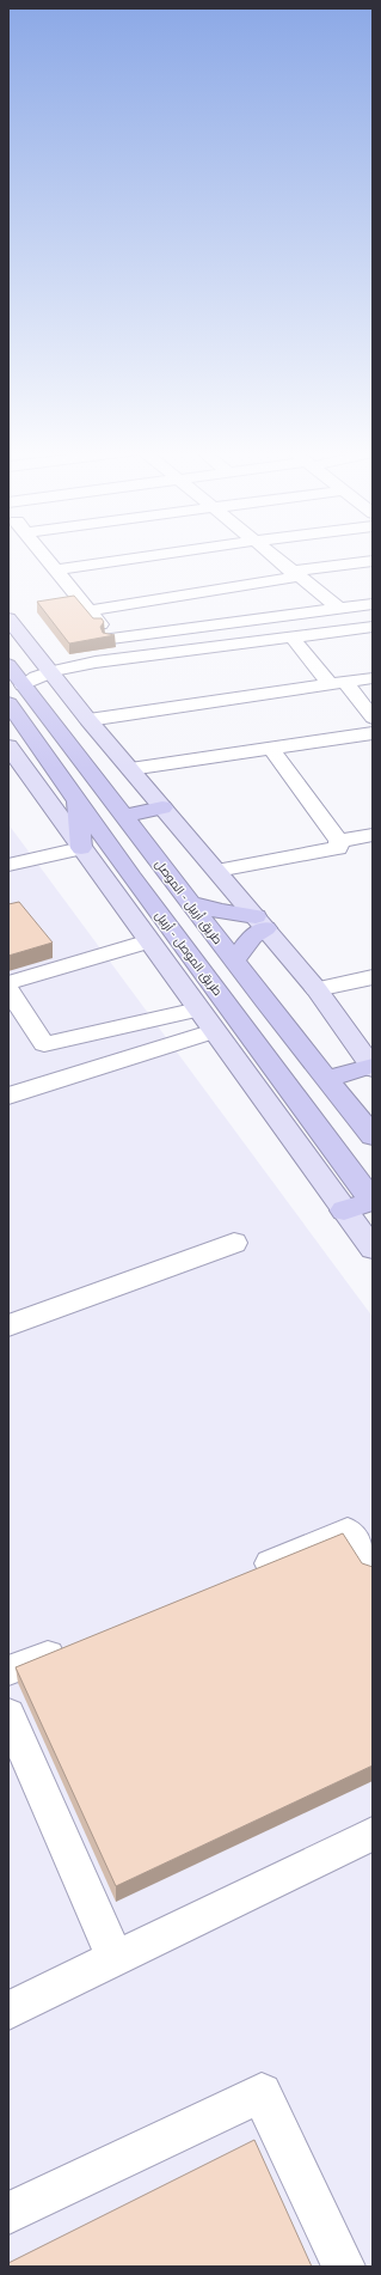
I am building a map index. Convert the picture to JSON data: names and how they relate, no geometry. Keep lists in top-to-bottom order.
{
  "streets": {
    "highway": ["طريق أربيل - الموصل", "طريق الموصل - أربيل"]
  }
}
